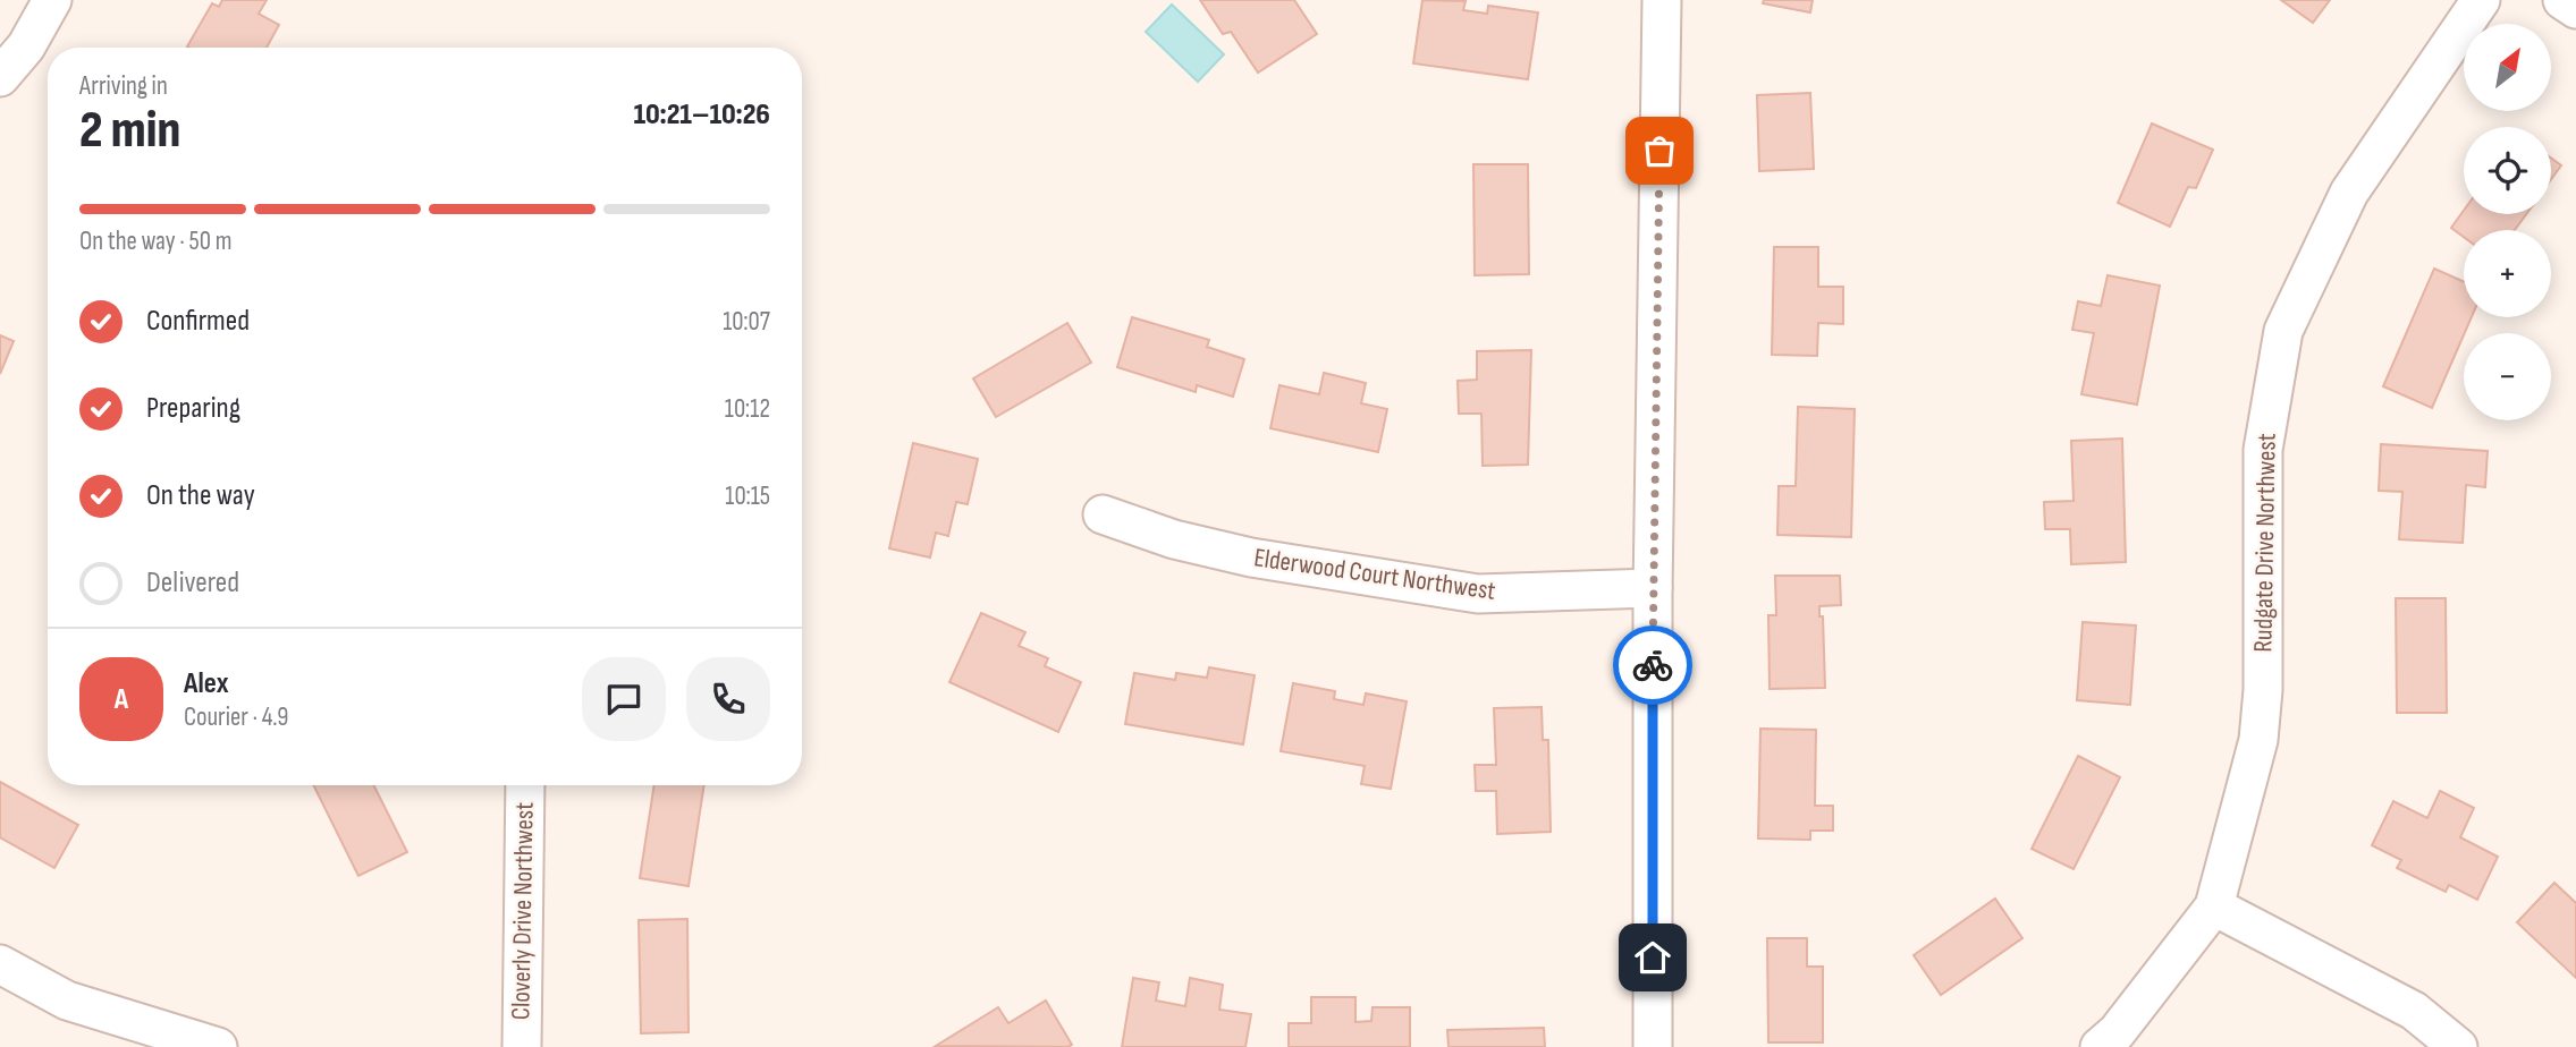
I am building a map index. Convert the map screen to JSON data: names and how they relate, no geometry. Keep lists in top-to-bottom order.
{
  "streets": {
    "street": ["Rudgate Drive Northwest", "Elderwood Court Northwest", "Cloverly Drive Northwest"]
  },
  "north": "top right",
  "page": {
    "map_buttons": ["+", "−"],
    "heading": ["2 min", "Arriving in", "10:21–10:26"],
    "panel": ["Alex", "Courier · 4.9"],
    "bar": "On the way · 50 m",
    "list": [
      ["Confirmed", "10:07"],
      ["Preparing", "10:12"],
      ["On the way", "10:15"],
      "Delivered"
    ],
    "round": "A"
  }
}
